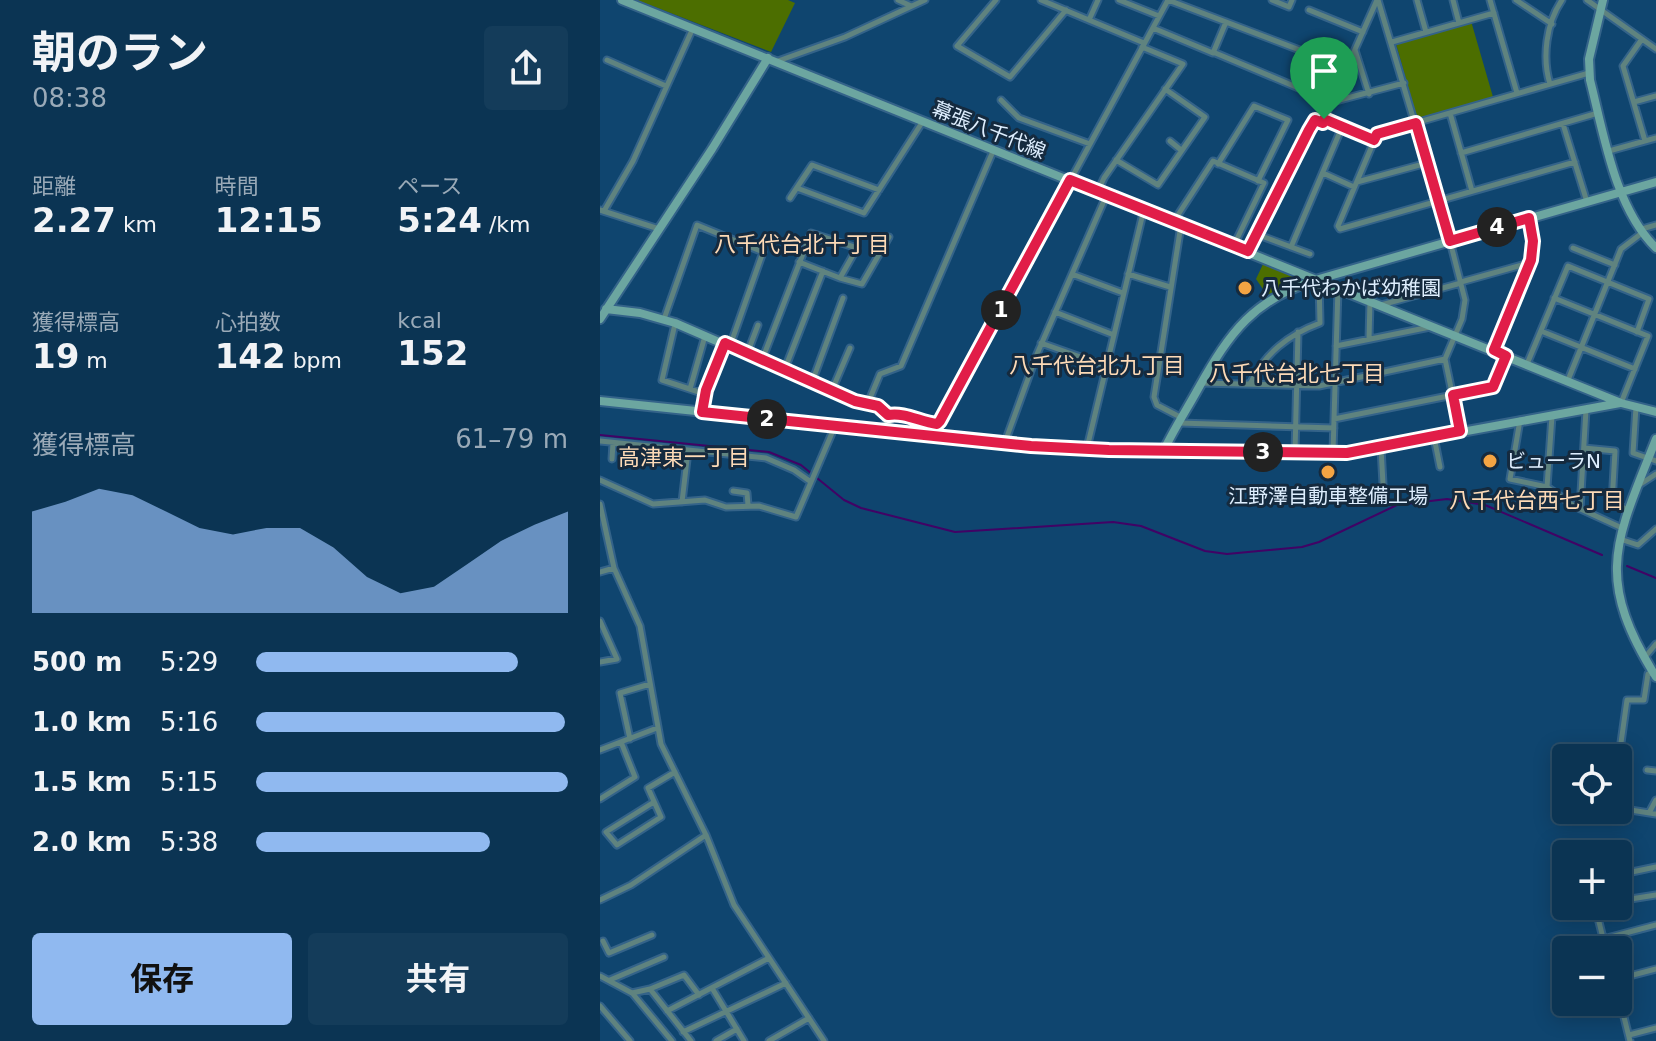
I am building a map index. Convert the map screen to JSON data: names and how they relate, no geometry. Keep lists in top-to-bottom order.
{
  "streets": {
    "street": ["幕張八千代線"]
  },
  "districts": [
    "八千代台北十丁目",
    "八千代台北九丁目",
    "八千代台北七丁目",
    "高津東一丁目",
    "八千代台西七丁目"
  ],
  "places": ["八千代わかば幼稚園", "ビューラN", "江野澤自動車整備工場"],
  "page": {
    "heading": ["朝のラン", "08:38"],
    "stats": [
      ["距離", "2.27 km"],
      ["時間", "12:15"],
      ["ペース", "5:24 /km"],
      ["獲得標高", "19 m"],
      ["心拍数", "142 bpm"],
      ["kcal", "152"]
    ],
    "pins": [
      "4",
      "1",
      "2",
      "3"
    ],
    "chart": ["獲得標高", "61–79 m"],
    "list": [
      {
        "name": "500 m",
        "note": "5:29"
      },
      {
        "name": "1.0 km",
        "note": "5:16"
      },
      {
        "name": "1.5 km",
        "note": "5:15"
      },
      {
        "name": "2.0 km",
        "note": "5:38"
      }
    ],
    "map_buttons": ["+", "−"],
    "buttons": ["保存", "共有"]
  }
}
